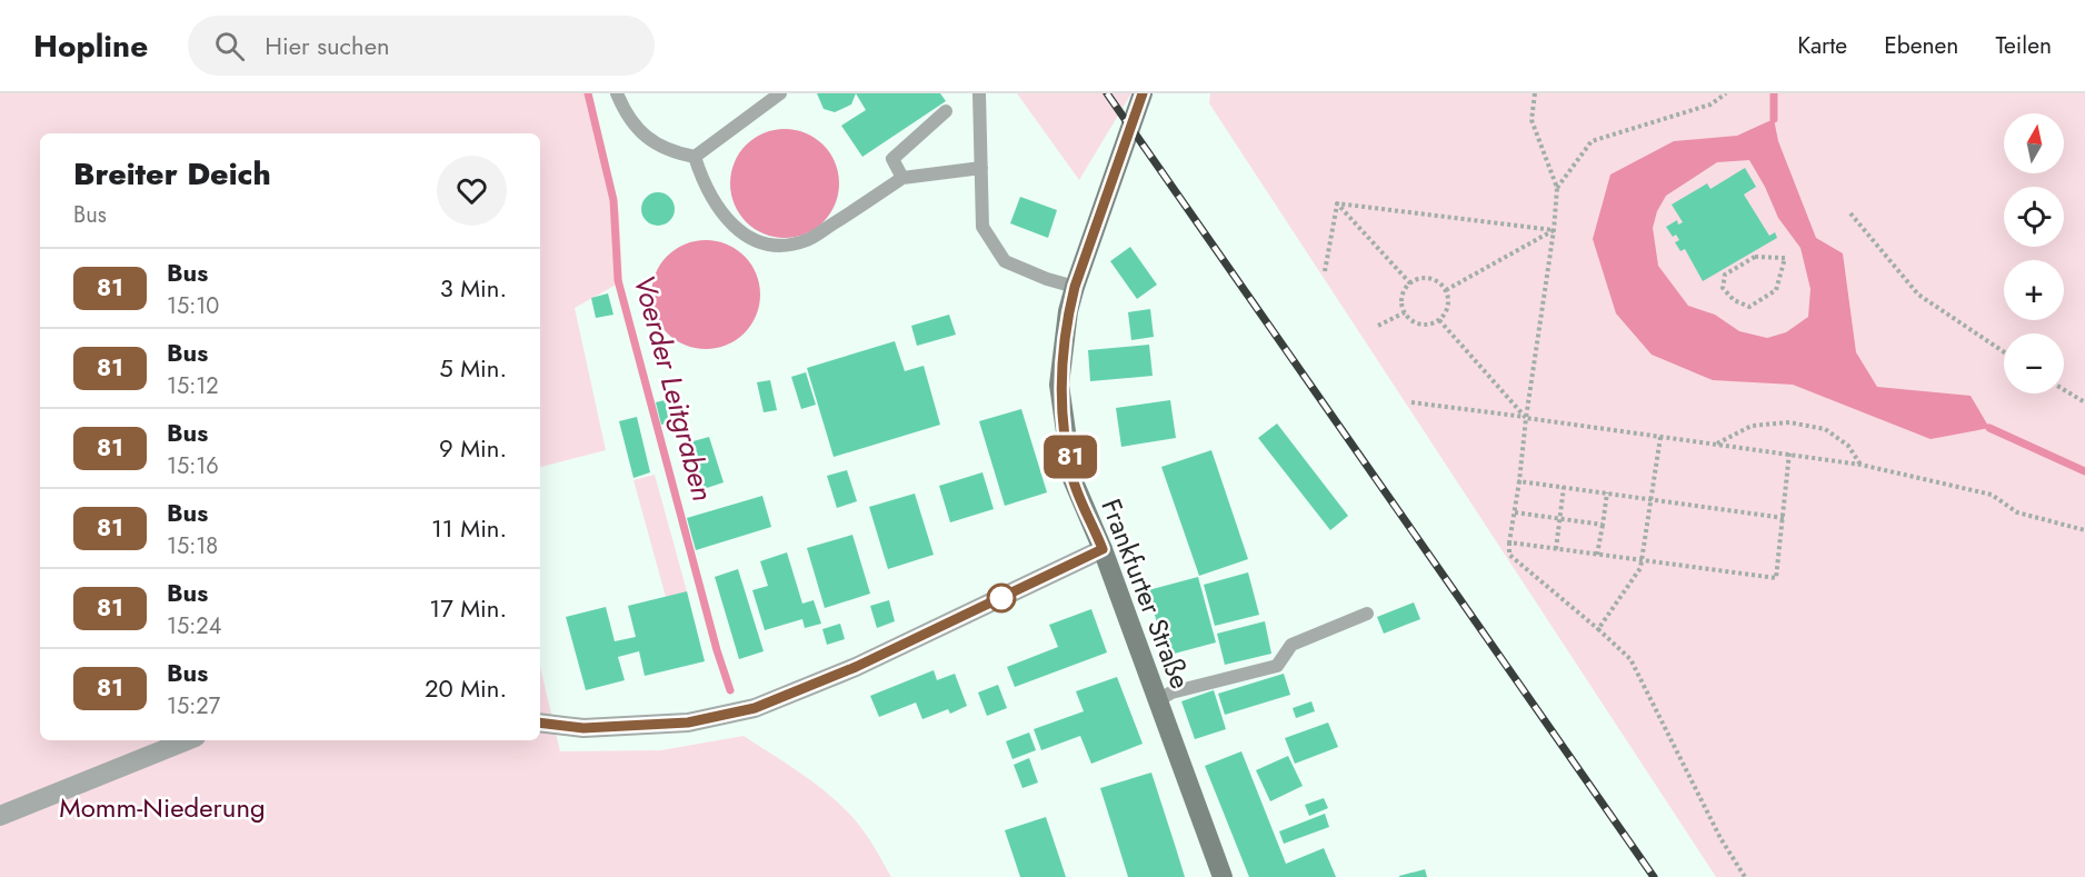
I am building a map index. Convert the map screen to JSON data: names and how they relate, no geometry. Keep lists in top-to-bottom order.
{
  "streets": {
    "main road": ["Frankfurter Straße"]
  },
  "water": ["Voerder Leitgraben"],
  "parks": ["Momm-Niederung"],
  "lines": ["bus line 81"],
  "north": "top",
  "page": {
    "header": "Hopline",
    "search": "Hier suchen",
    "nav": ["Karte", "Ebenen", "Teilen"],
    "on_map": "81",
    "map_buttons": ["+", "−"],
    "heading": ["Breiter Deich", "Bus"],
    "list": [
      {
        "mark": "81",
        "name": "Bus",
        "note": "15:10",
        "value": "3 Min."
      },
      {
        "mark": "81",
        "name": "Bus",
        "note": "15:12",
        "value": "5 Min."
      },
      {
        "mark": "81",
        "name": "Bus",
        "note": "15:16",
        "value": "9 Min."
      },
      {
        "mark": "81",
        "name": "Bus",
        "note": "15:18",
        "value": "11 Min."
      },
      {
        "mark": "81",
        "name": "Bus",
        "note": "15:24",
        "value": "17 Min."
      },
      {
        "mark": "81",
        "name": "Bus",
        "note": "15:27",
        "value": "20 Min."
      }
    ]
  }
}
